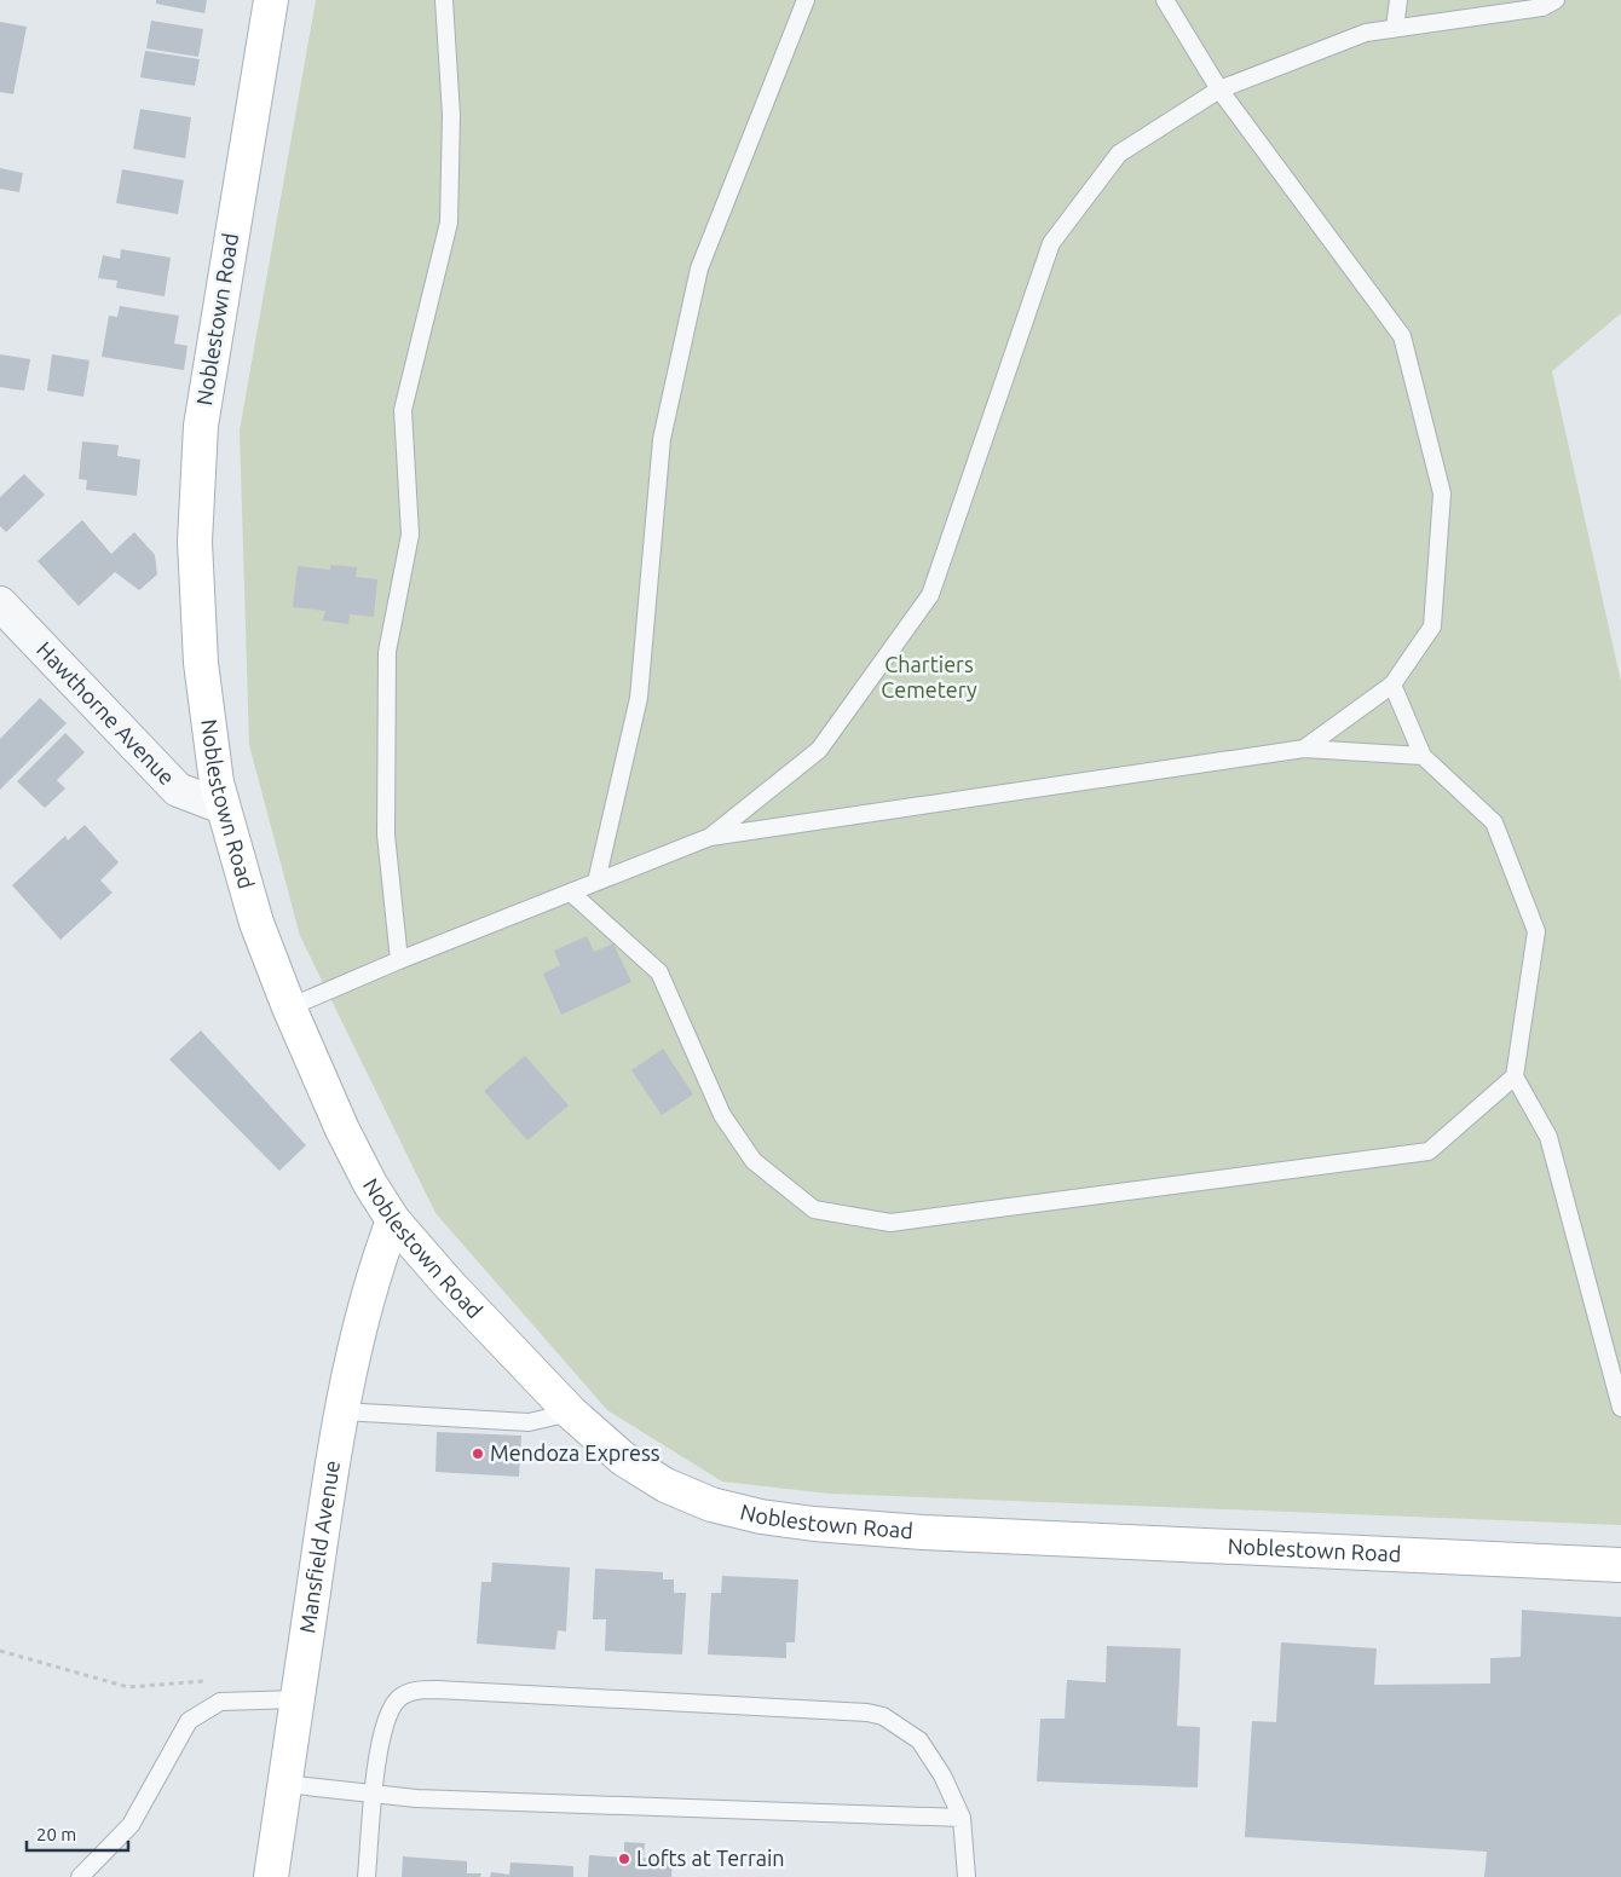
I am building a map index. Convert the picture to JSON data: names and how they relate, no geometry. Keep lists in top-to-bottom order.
{
  "streets": {
    "main road": ["Noblestown Road", "Mansfield Avenue"],
    "street": ["Hawthorne Avenue"]
  },
  "crossings": [
    ["Noblestown Road", "Hawthorne Avenue"],
    ["Noblestown Road", "Mansfield Avenue"]
  ],
  "parks": ["Chartiers Cemetery"],
  "places": ["Mendoza Express", "Lofts at Terrain"],
  "scale_bar": "20 m"
}
